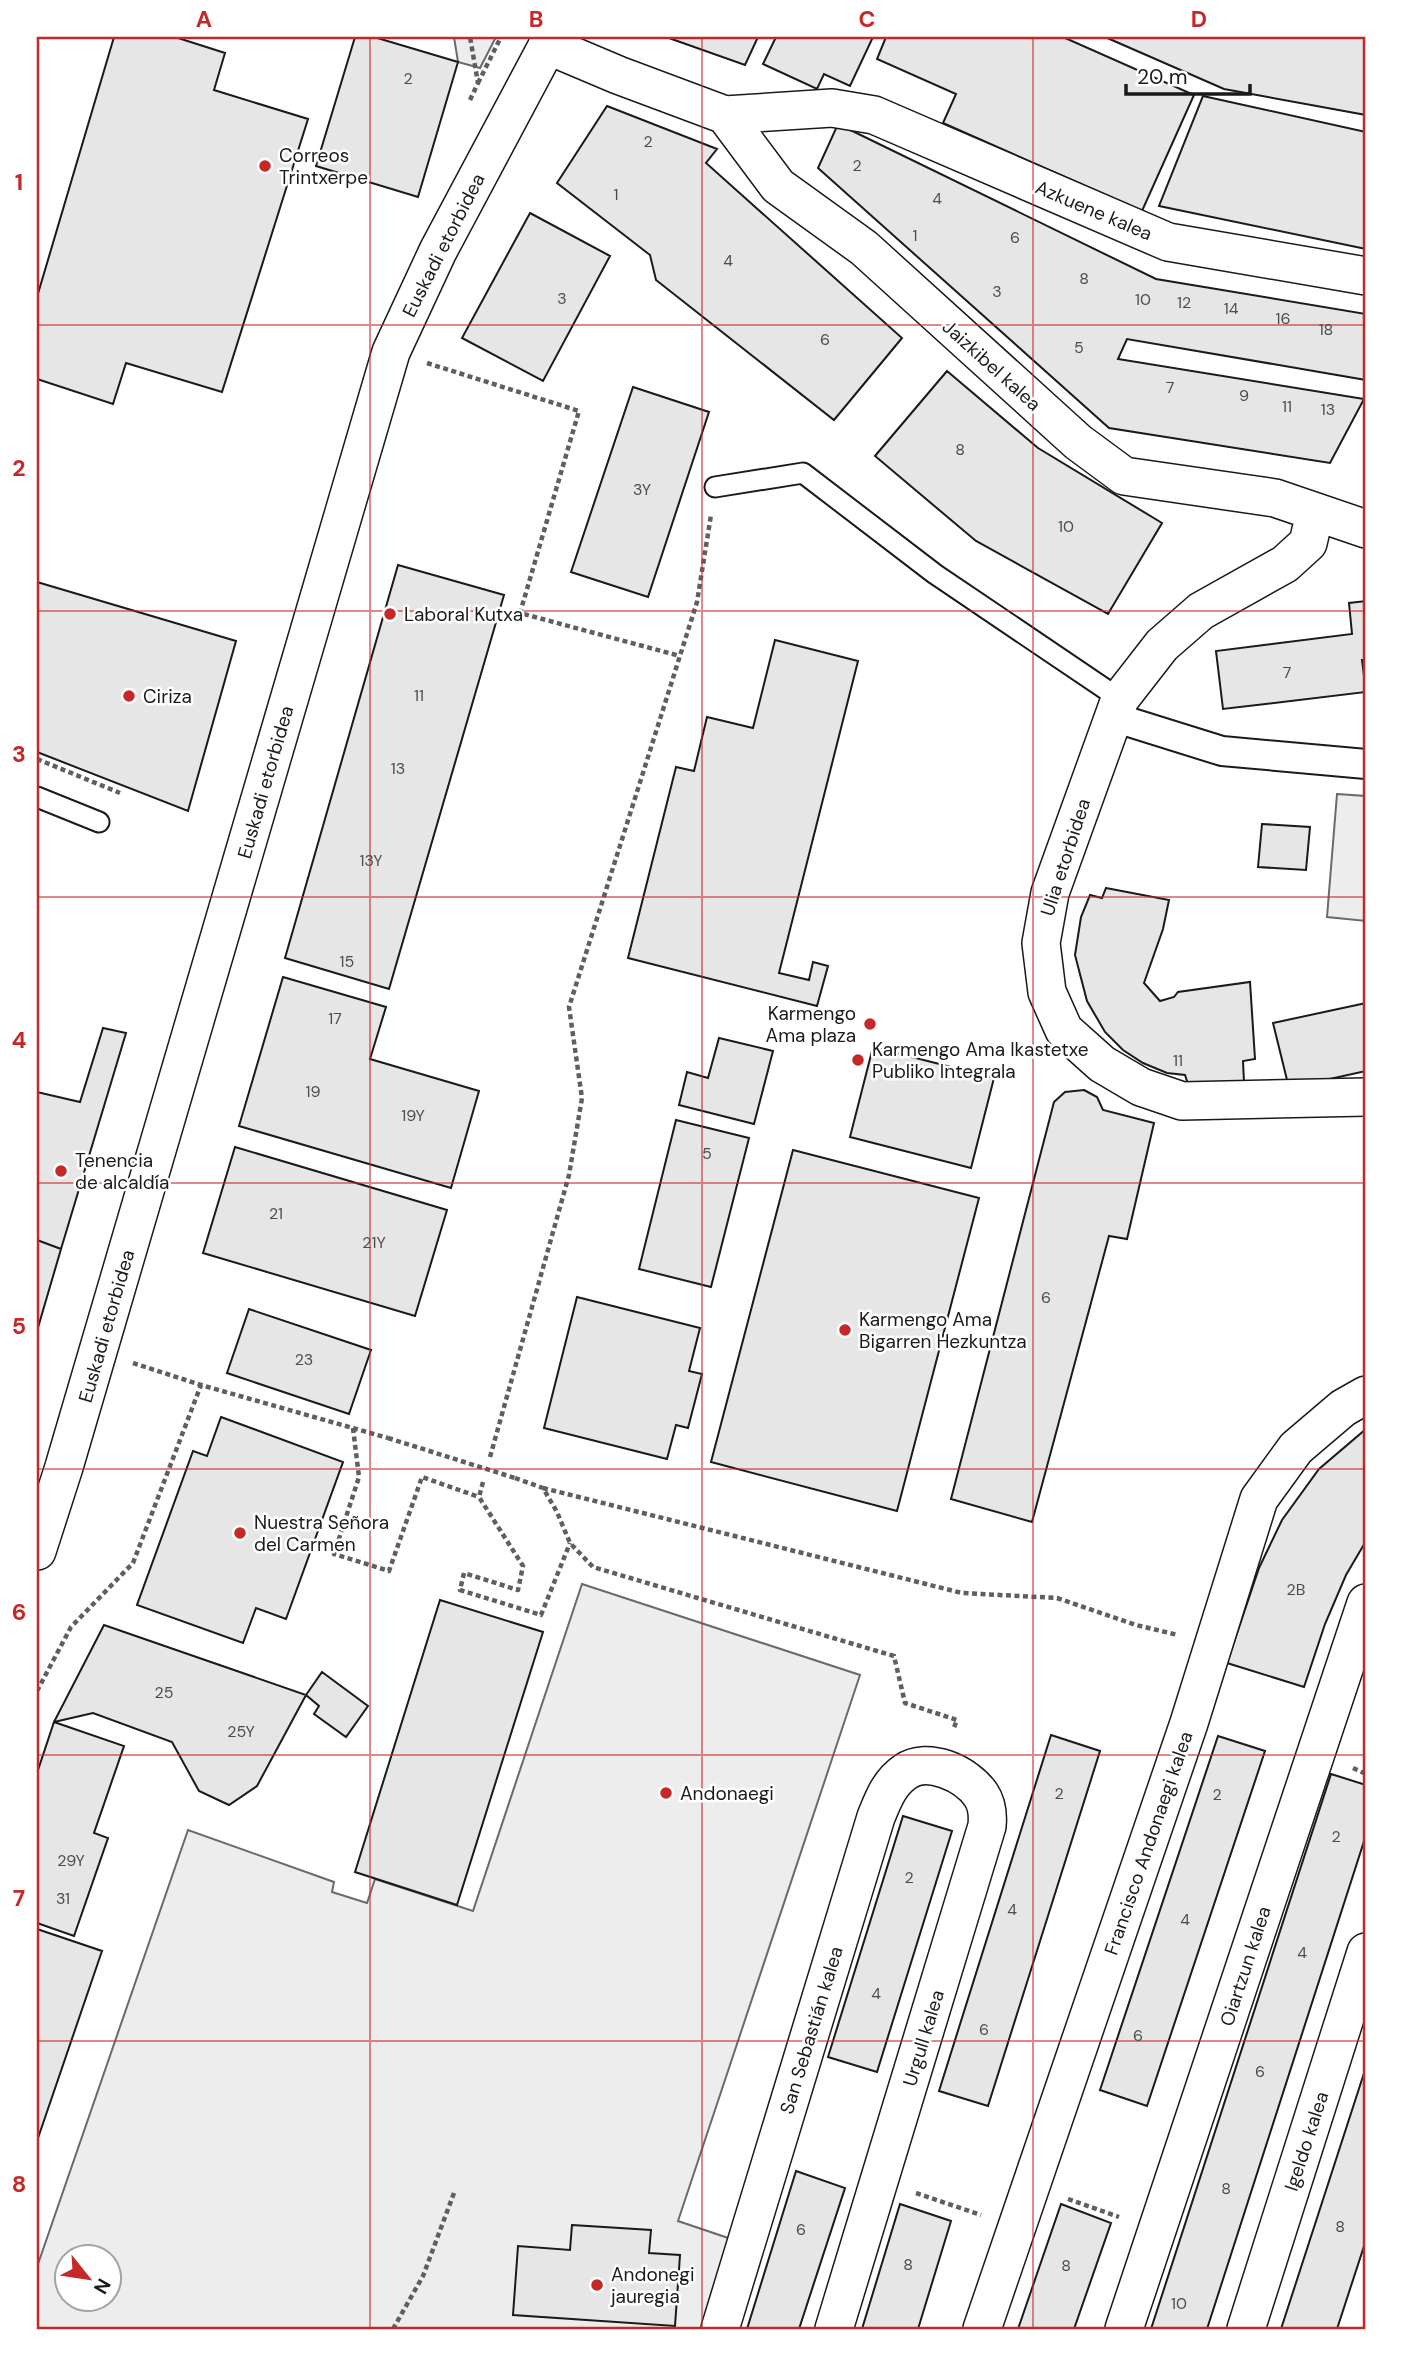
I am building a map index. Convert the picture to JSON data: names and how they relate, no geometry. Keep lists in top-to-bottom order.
{
  "streets": {
    "street": [
      "Azkuene kalea",
      "Euskadi etorbidea",
      "Jaizkibel kalea",
      "Ulia etorbidea",
      "Francisco Andonaegi kalea",
      "Oiartzun kalea",
      "San Sebastián kalea",
      "Urgull kalea",
      "Igeldo kalea"
    ]
  },
  "crossings": [
    ["Azkuene kalea", "Jaizkibel kalea"],
    ["Jaizkibel kalea", "Ulia etorbidea"],
    ["San Sebastián kalea", "Urgull kalea"]
  ],
  "places": [
    "Correos Trintxerpe",
    "Laboral Kutxa",
    "Ciriza",
    "Karmengo Ama plaza",
    "Karmengo Ama Ikastetxe Publiko Integrala",
    "Tenencia de alcaldía",
    "Karmengo Ama Bigarren Hezkuntza",
    "Nuestra Señora del Carmen",
    "Andonaegi",
    "Andonegi jauregia"
  ],
  "house_numbers": [
    "2",
    "2",
    "2",
    "1",
    "4",
    "1",
    "6",
    "4",
    "8",
    "3",
    "3",
    "10",
    "12",
    "14",
    "16",
    "18",
    "6",
    "5",
    "7",
    "9",
    "11",
    "13",
    "8",
    "3Y",
    "10",
    "7",
    "11",
    "13",
    "13Y",
    "15",
    "17",
    "11",
    "19",
    "19Y",
    "5",
    "21",
    "21Y",
    "6",
    "23",
    "2B",
    "25",
    "25Y",
    "2",
    "2",
    "2",
    "29Y",
    "2",
    "31",
    "4",
    "4",
    "4",
    "4",
    "6",
    "6",
    "6",
    "8",
    "8",
    "6",
    "8",
    "8",
    "10"
  ],
  "scale_bar": "20 m",
  "north": "bottom right",
  "grid": {
    "columns": [
      "A",
      "B",
      "C",
      "D"
    ],
    "rows": [
      "1",
      "2",
      "3",
      "4",
      "5",
      "6",
      "7",
      "8"
    ]
  }
}
